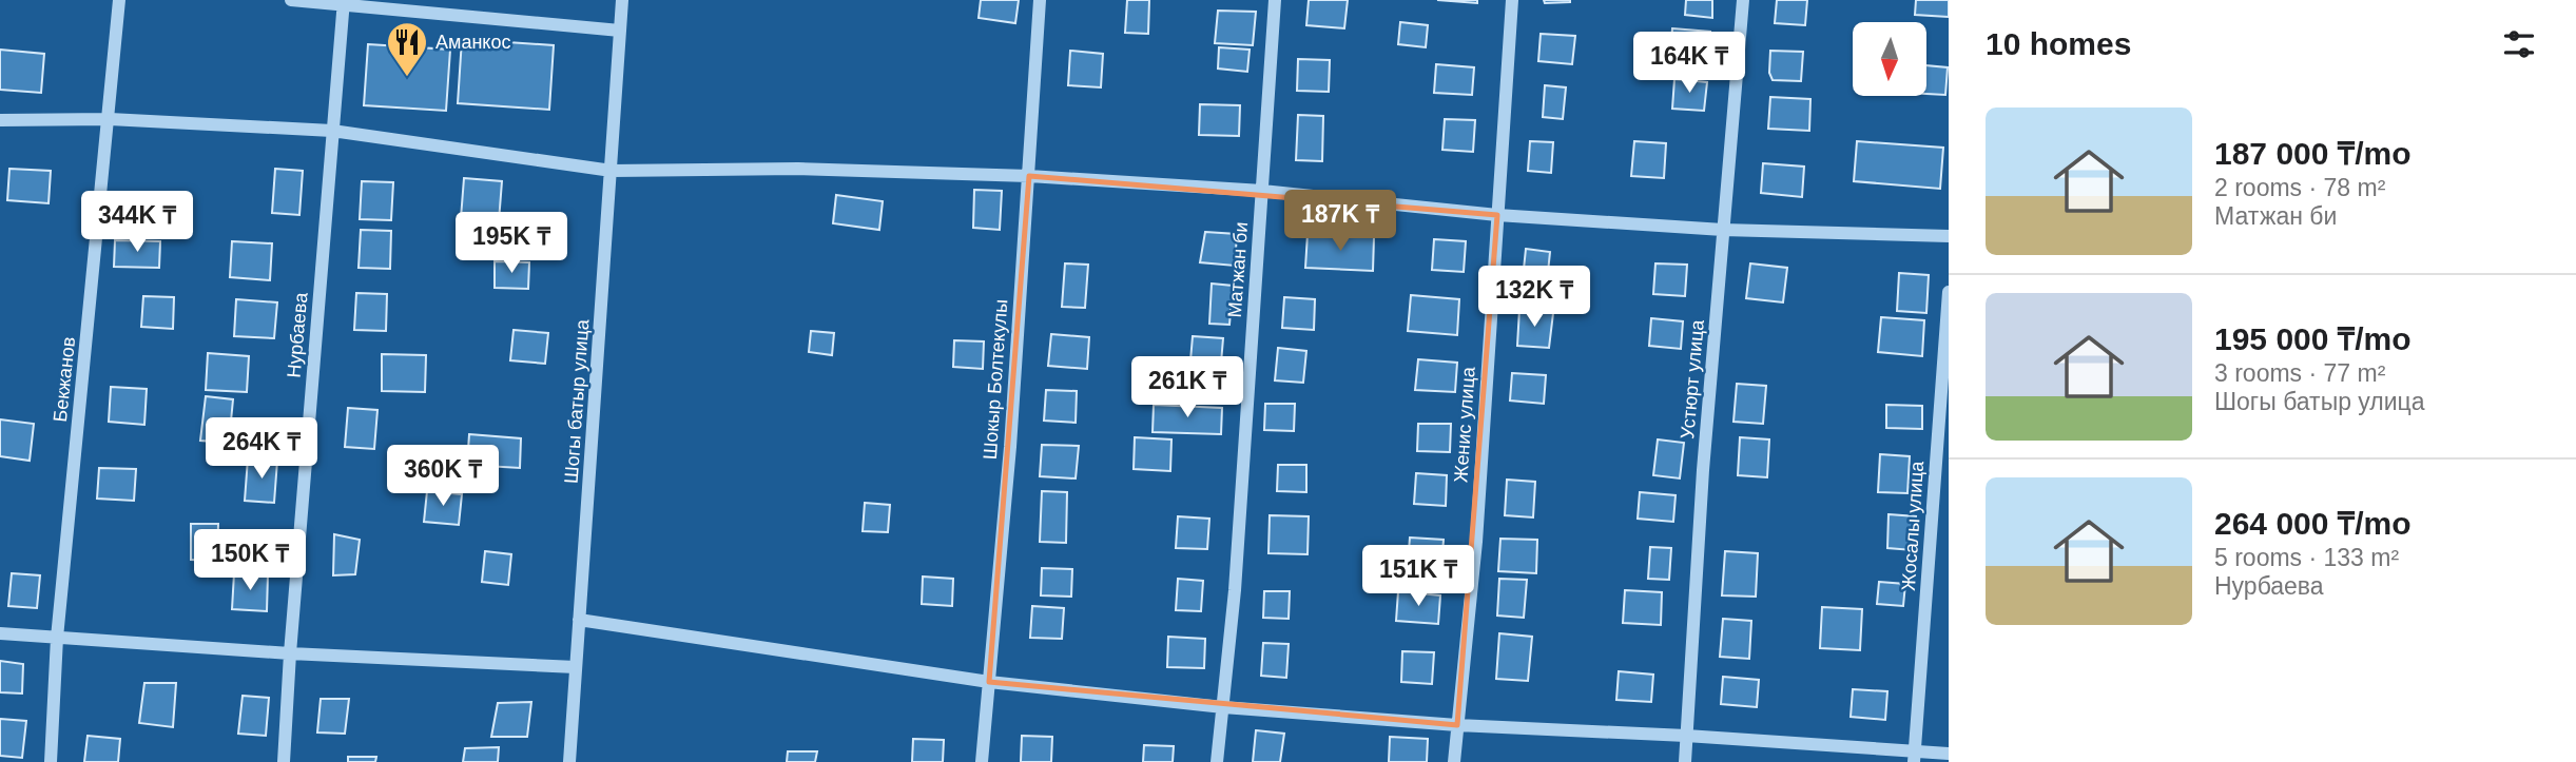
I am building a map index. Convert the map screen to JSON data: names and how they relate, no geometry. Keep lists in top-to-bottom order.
{
  "streets": {
    "street": [
      "Матжан би",
      "Нурбаева",
      "Бекжанов",
      "Шокыр Болтекулы",
      "Устюрт улица",
      "Шогы батыр улица",
      "Женис улица",
      "Жосалы улица"
    ]
  },
  "places": {
    "restaurant": ["Аманкос"]
  },
  "north": "bottom",
  "page": {
    "heading": "10 homes",
    "price": [
      "164K ₸",
      "187K ₸",
      "344K ₸",
      "195K ₸",
      "132K ₸",
      "261K ₸",
      "264K ₸",
      "360K ₸",
      "150K ₸",
      "151K ₸"
    ],
    "list": [
      {
        "name": "187 000 ₸/mo",
        "note": "2 rooms · 78 m² · Матжан би"
      },
      {
        "name": "195 000 ₸/mo",
        "note": "3 rooms · 77 m² · Шогы батыр улица"
      },
      {
        "name": "264 000 ₸/mo",
        "note": "5 rooms · 133 m² · Нурбаева"
      }
    ]
  }
}
